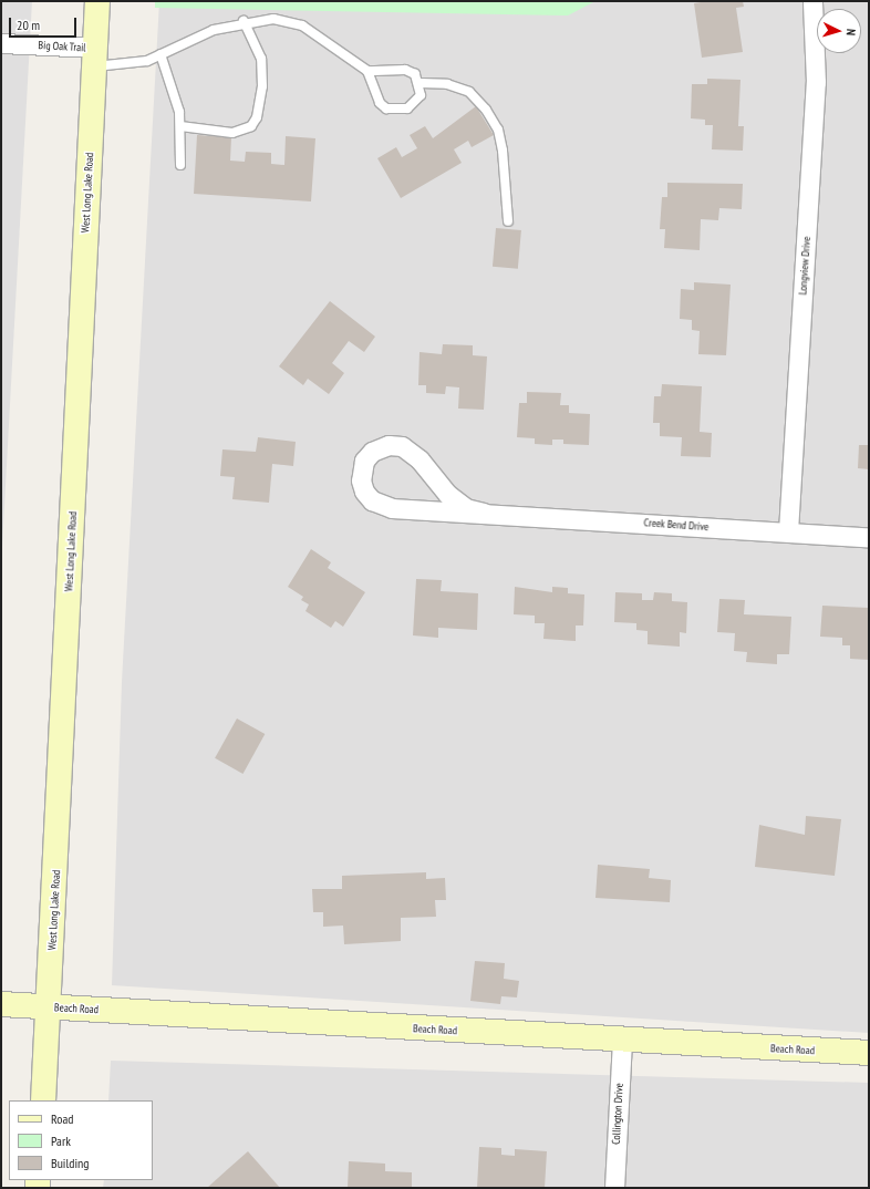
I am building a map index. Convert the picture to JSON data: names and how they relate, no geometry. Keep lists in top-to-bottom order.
{
  "streets": {
    "main road": ["West Long Lake Road", "Beach Road"],
    "street": [
      "Big Oak Trail",
      "Longview Drive",
      "Creek Bend Drive",
      "Collington Drive"
    ]
  },
  "crossings": [
    ["Big Oak Trail", "West Long Lake Road"],
    ["West Long Lake Road", "Beach Road"],
    ["Longview Drive", "Creek Bend Drive"],
    ["Beach Road", "Collington Drive"]
  ],
  "legend": ["Road", "Park", "Building"],
  "scale_bar": "20 m",
  "north": "right"
}
